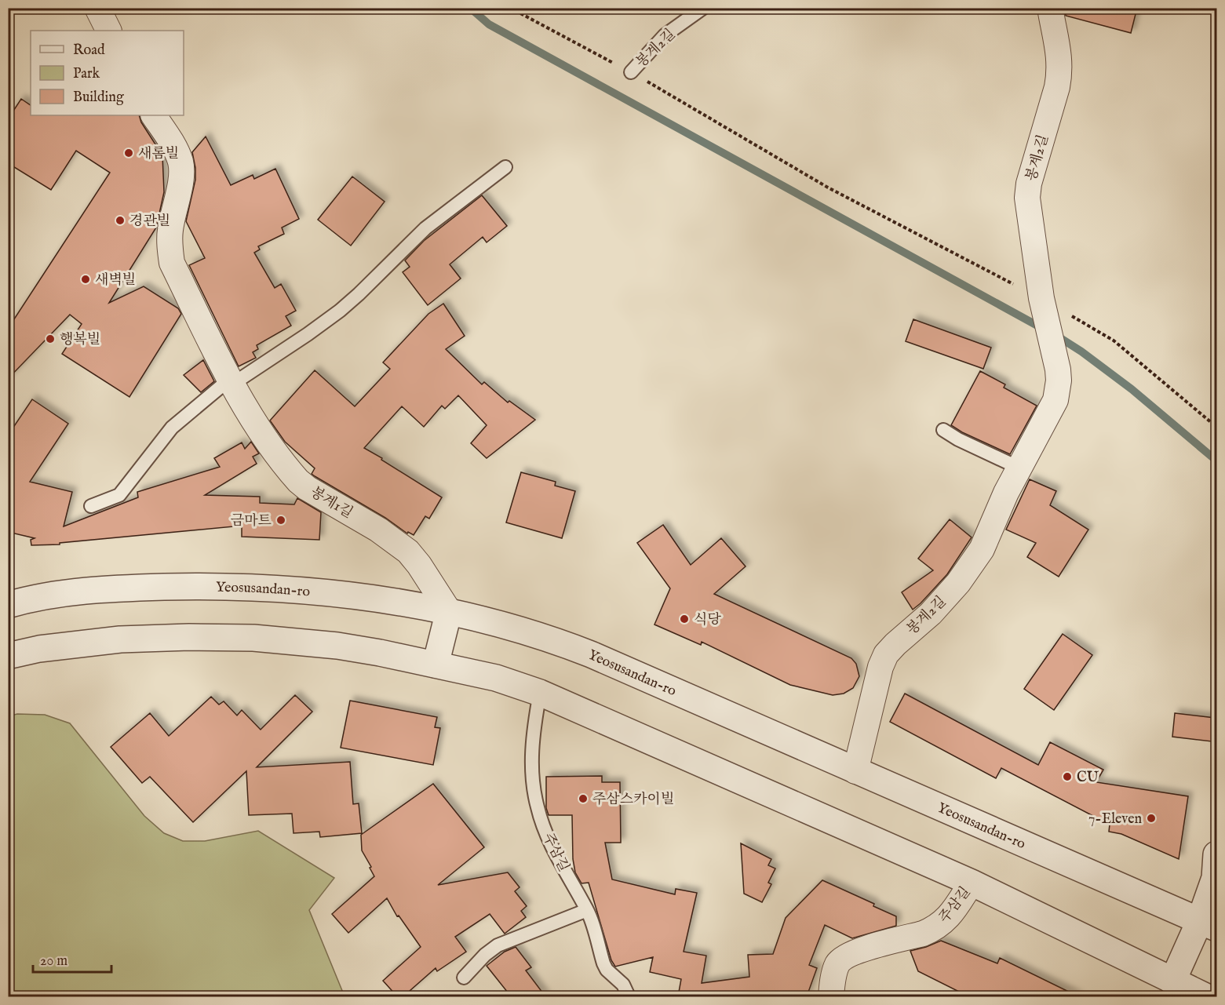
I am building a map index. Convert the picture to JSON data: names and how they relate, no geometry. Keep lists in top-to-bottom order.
{
  "streets": {
    "street": [
      "봉계2길",
      "봉계1길",
      "Yeosusandan-ro",
      "주삼길"
    ]
  },
  "crossings": [
    ["봉계2길", "Yeosusandan-ro"],
    ["봉계1길", "Yeosusandan-ro"]
  ],
  "places": [
    "새롬빌",
    "경관빌",
    "새벽빌",
    "행복빌",
    "금마트",
    "식당",
    "CU",
    "주삼스카이빌",
    "7-Eleven"
  ],
  "legend": ["Road", "Park", "Building"],
  "scale_bar": "20 m"
}
